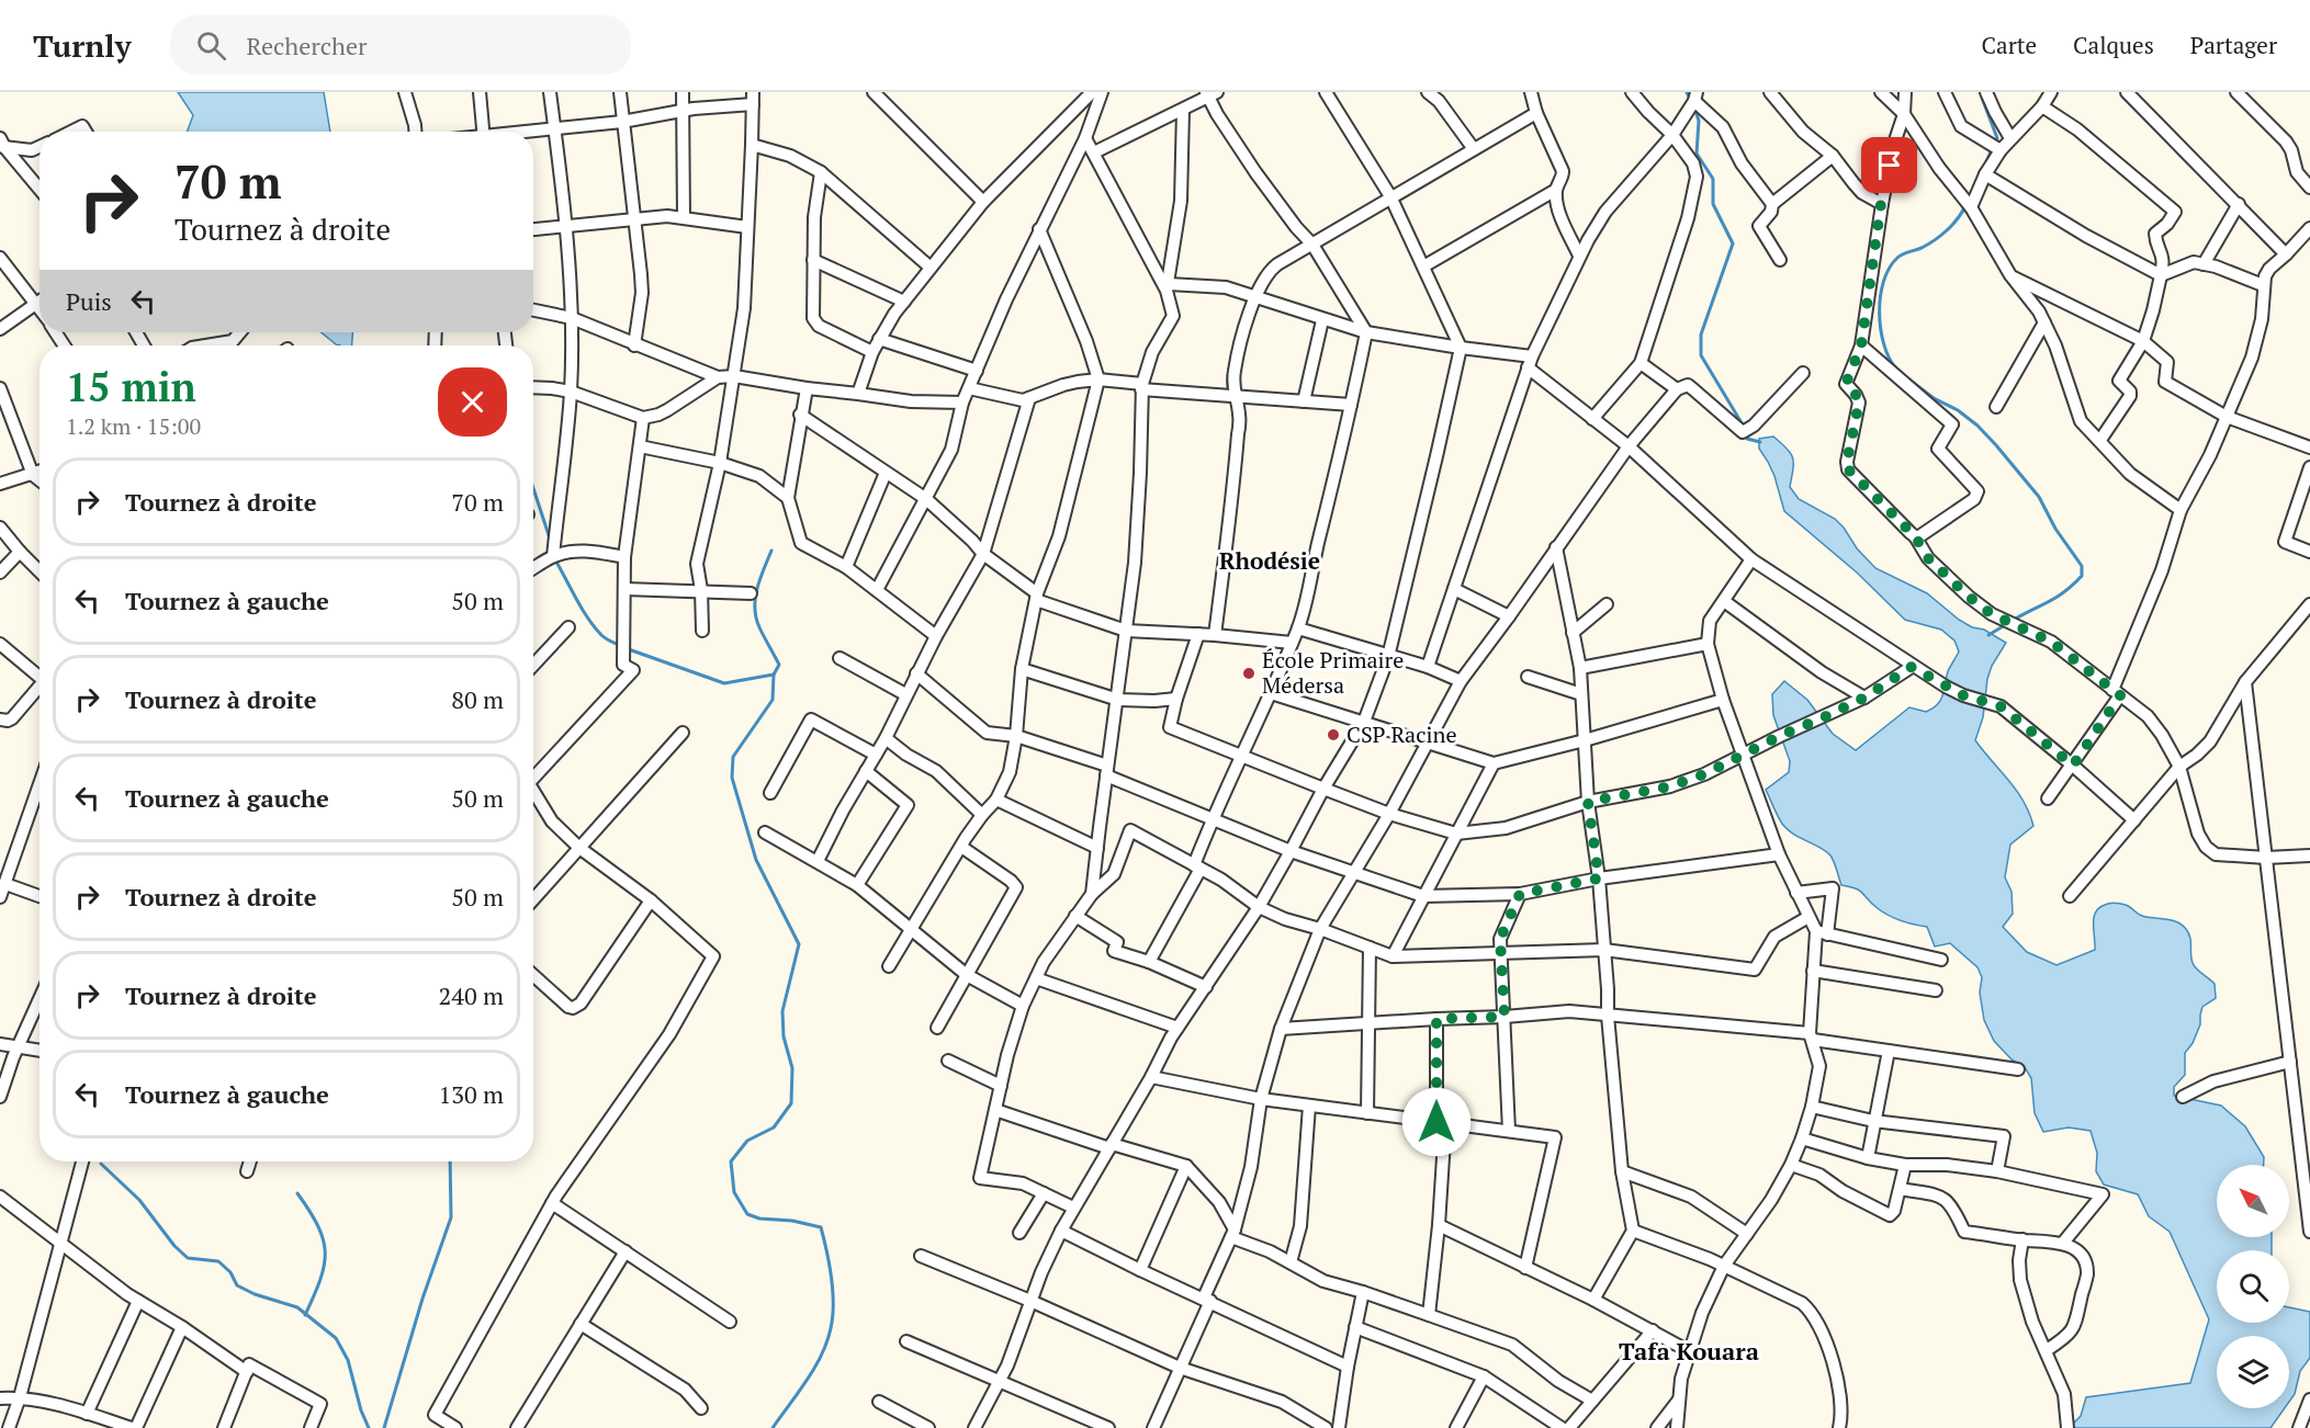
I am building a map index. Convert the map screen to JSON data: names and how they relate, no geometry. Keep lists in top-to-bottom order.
{
  "districts": ["Rhodésie", "Tafa Kouara"],
  "places": ["École Primaire Médersa", "CSP Racine"],
  "north": "top left",
  "page": {
    "header": "Turnly",
    "search": "Rechercher",
    "nav": ["Carte", "Calques", "Partager"],
    "turn": ["70 m", "Tournez à droite"],
    "then": "Puis",
    "heading": ["15 min", "1.2 km · 15:00"],
    "list": [
      {
        "name": "Tournez à droite",
        "value": "70 m"
      },
      {
        "name": "Tournez à gauche",
        "value": "50 m"
      },
      {
        "name": "Tournez à droite",
        "value": "80 m"
      },
      {
        "name": "Tournez à gauche",
        "value": "50 m"
      },
      {
        "name": "Tournez à droite",
        "value": "50 m"
      },
      {
        "name": "Tournez à droite",
        "value": "240 m"
      },
      {
        "name": "Tournez à gauche",
        "value": "130 m"
      }
    ]
  }
}
